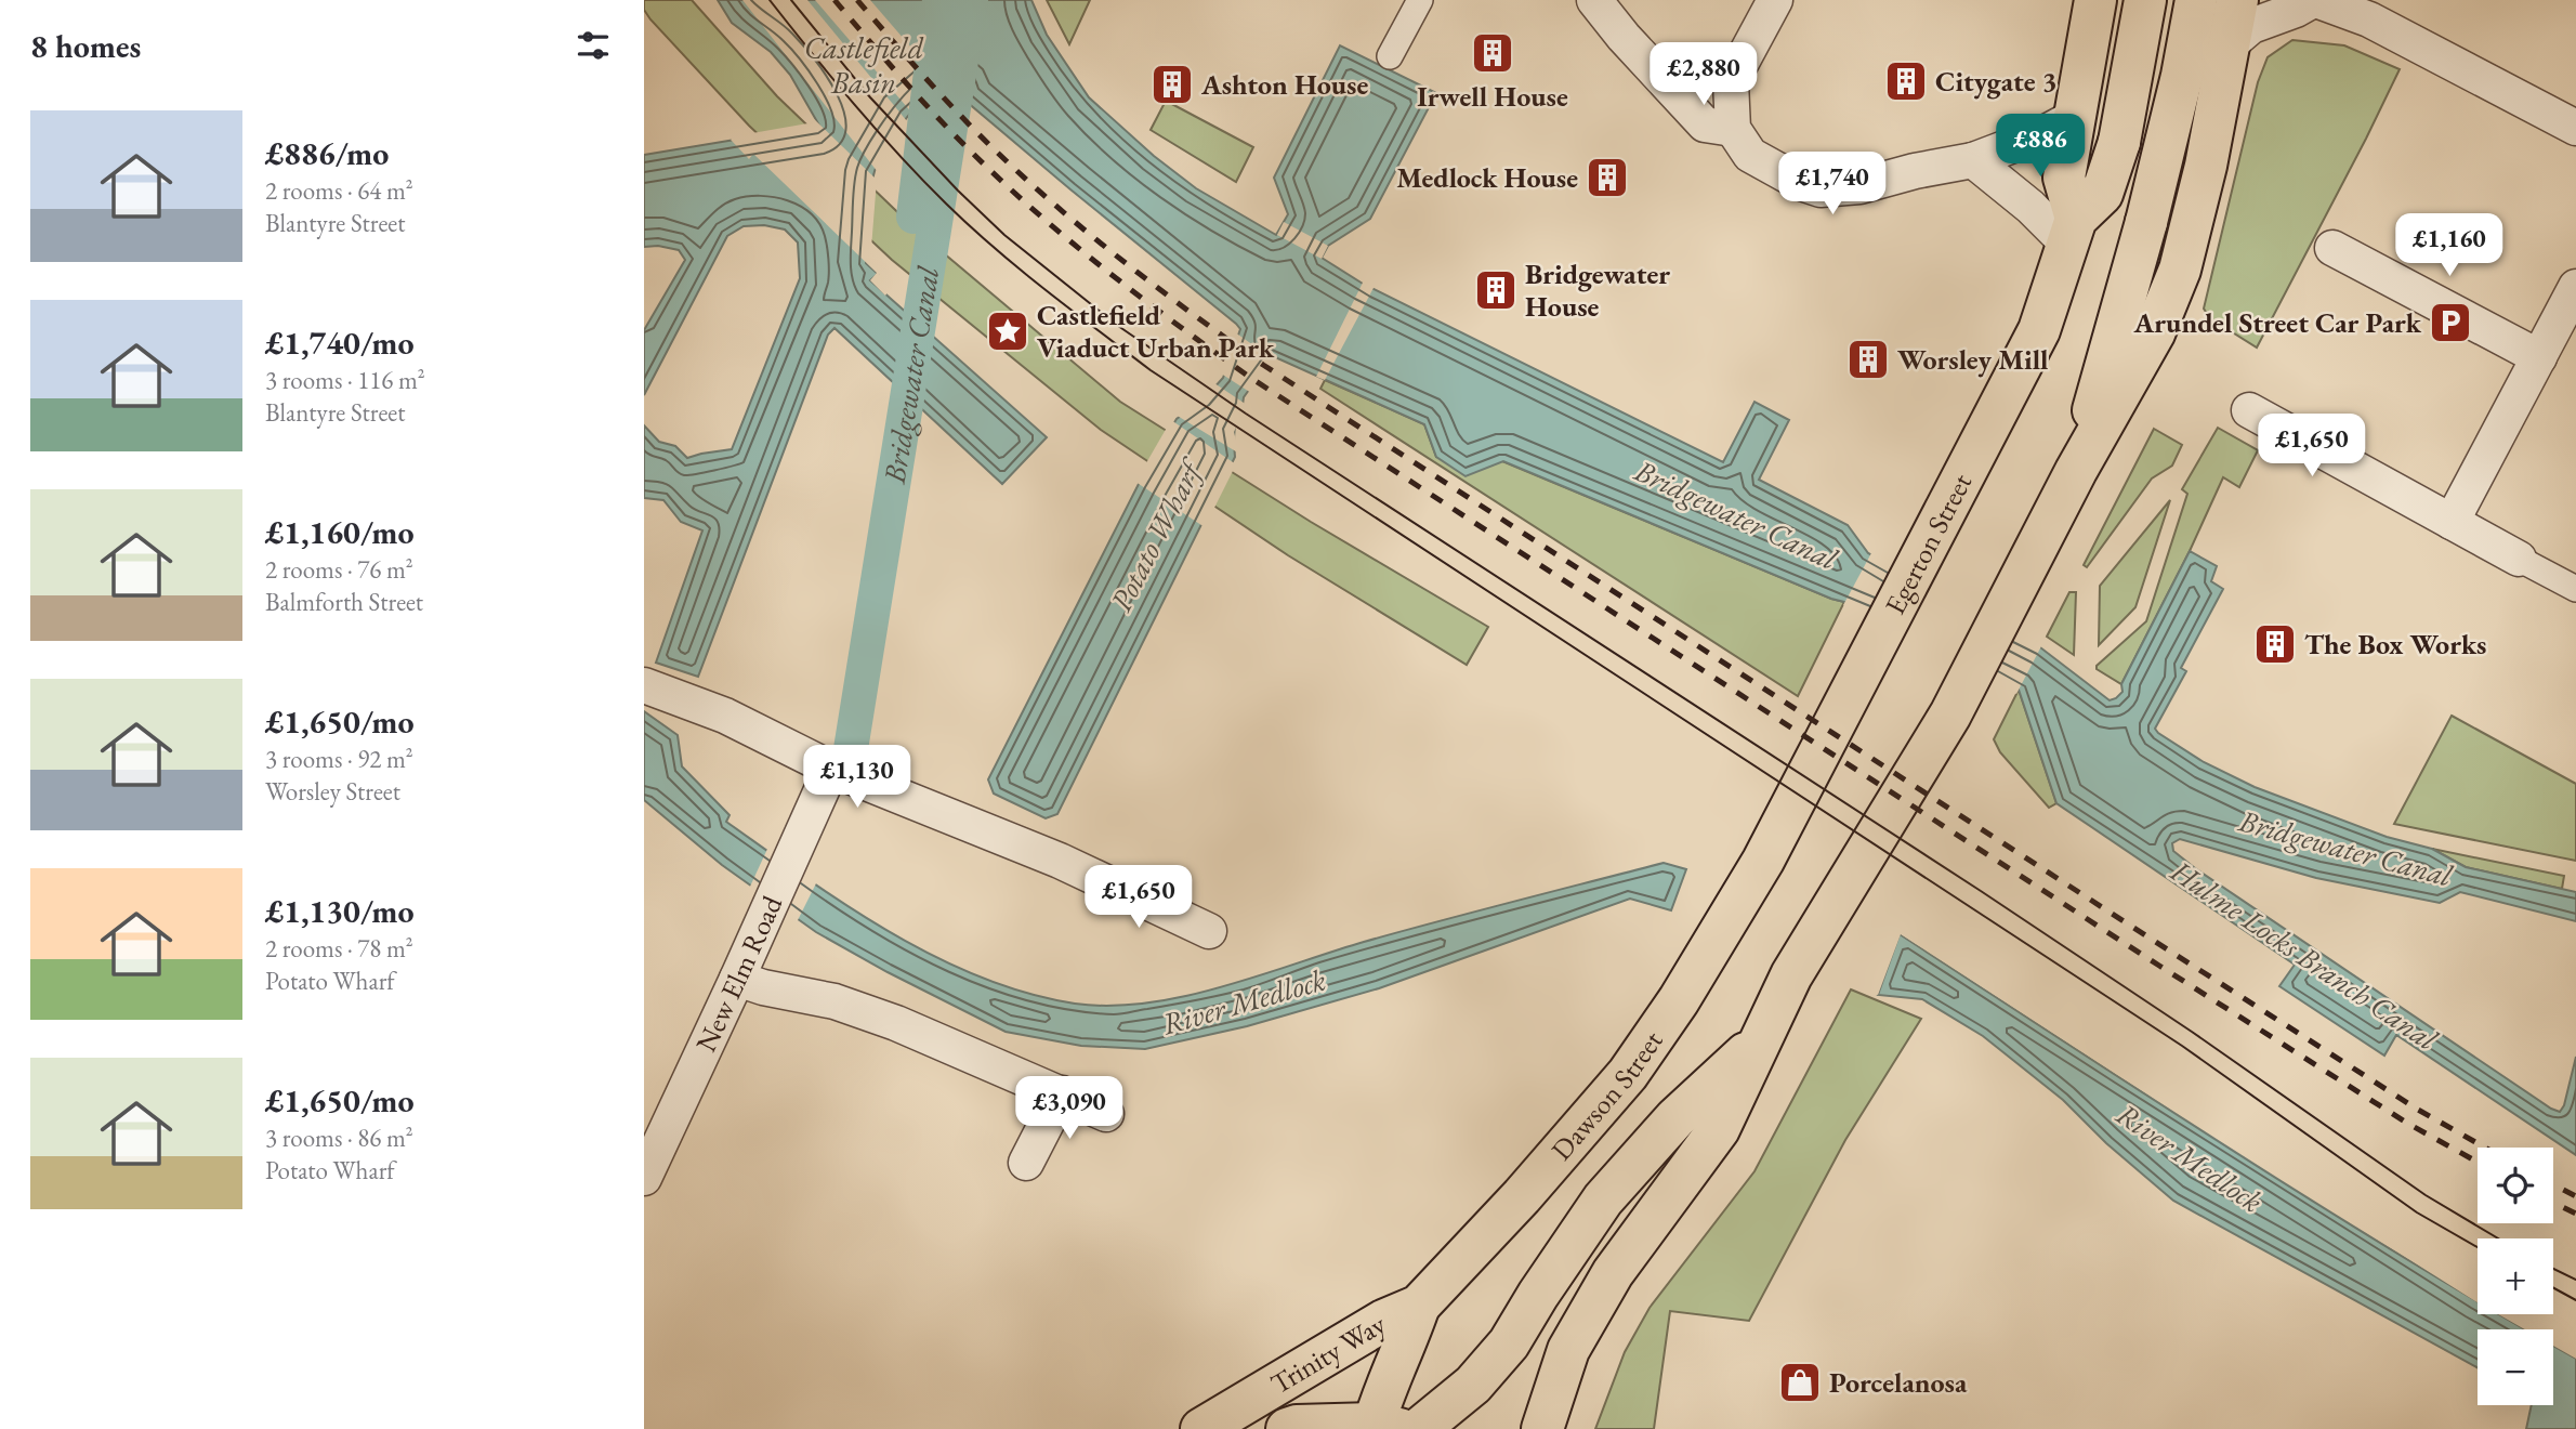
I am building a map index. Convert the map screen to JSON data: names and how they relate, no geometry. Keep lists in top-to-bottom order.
{
  "streets": {
    "highway": ["Egerton Street", "Dawson Street", "Trinity Way"],
    "street": ["New Elm Road"]
  },
  "crossings": [
    ["Egerton Street", "Dawson Street"],
    ["Dawson Street", "Trinity Way"]
  ],
  "water": [
    "Castlefield Basin",
    "Bridgewater Canal",
    "Potato Wharf",
    "Hulme Locks Branch Canal",
    "River Medlock"
  ],
  "places": {
    "building": [
      "Irwell House",
      "Citygate 3",
      "Ashton House",
      "Medlock House",
      "Bridgewater House",
      "Worsley Mill",
      "The Box Works"
    ],
    "parking": ["Arundel Street Car Park"],
    "place": ["Castlefield Viaduct Urban Park"],
    "shop": ["Porcelanosa"]
  },
  "page": {
    "heading": "8 homes",
    "price": [
      "£2,880",
      "£886",
      "£1,740",
      "£1,160",
      "£1,650",
      "£1,130",
      "£1,650",
      "£3,090"
    ],
    "list": [
      {
        "name": "£886/mo",
        "note": "2 rooms · 64 m² · Blantyre Street"
      },
      {
        "name": "£1,740/mo",
        "note": "3 rooms · 116 m² · Blantyre Street"
      },
      {
        "name": "£1,160/mo",
        "note": "2 rooms · 76 m² · Balmforth Street"
      },
      {
        "name": "£1,650/mo",
        "note": "3 rooms · 92 m² · Worsley Street"
      },
      {
        "name": "£1,130/mo",
        "note": "2 rooms · 78 m² · Potato Wharf"
      },
      {
        "name": "£1,650/mo",
        "note": "3 rooms · 86 m² · Potato Wharf"
      }
    ],
    "map_buttons": ["+", "−"]
  }
}
